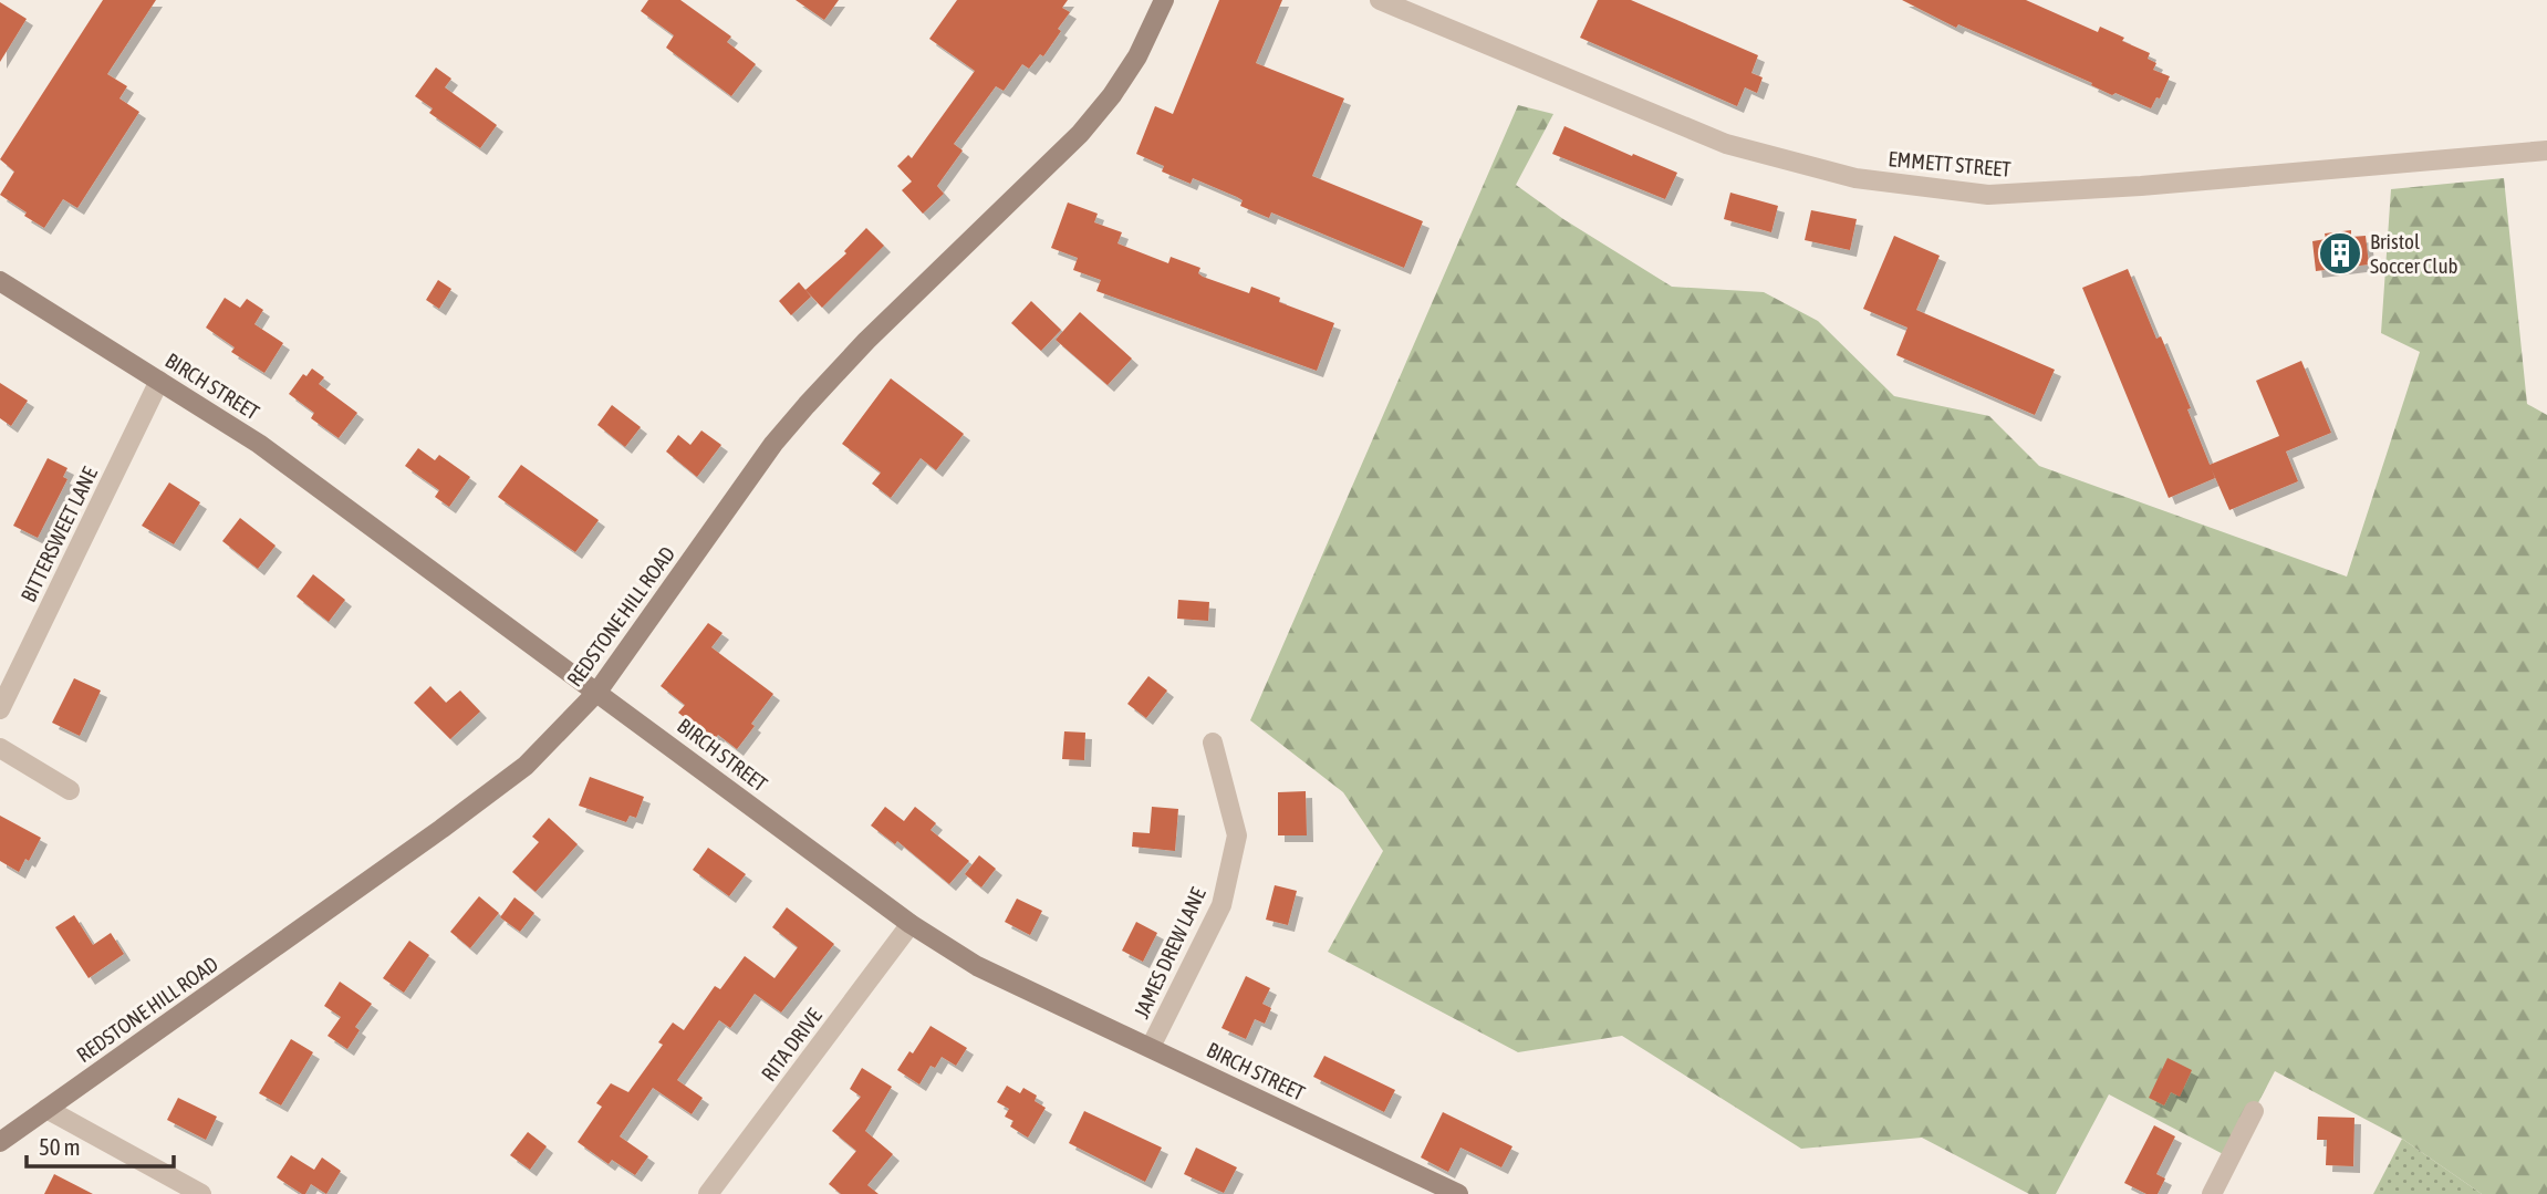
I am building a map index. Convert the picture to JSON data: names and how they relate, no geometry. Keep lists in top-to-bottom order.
{
  "streets": {
    "main road": ["BIRCH STREET", "REDSTONE HILL ROAD"],
    "street": [
      "EMMETT STREET",
      "BITTERSWEET LANE",
      "JAMES DREW LANE",
      "RITA DRIVE"
    ]
  },
  "crossings": [
    ["BIRCH STREET", "BITTERSWEET LANE"],
    ["BIRCH STREET", "REDSTONE HILL ROAD"],
    ["BIRCH STREET", "JAMES DREW LANE"],
    ["BIRCH STREET", "RITA DRIVE"]
  ],
  "places": {
    "building": ["Bristol Soccer Club"]
  },
  "scale_bar": "50 m"
}
